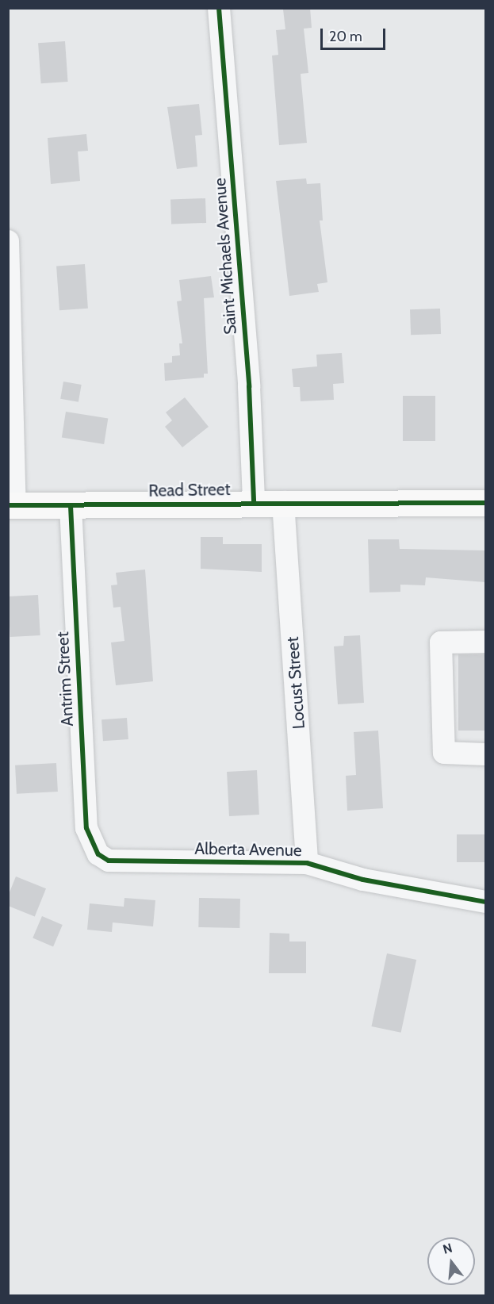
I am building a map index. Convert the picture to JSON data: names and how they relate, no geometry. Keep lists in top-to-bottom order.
{
  "streets": {
    "main road": ["Read Street"],
    "street": [
      "Saint Michaels Avenue",
      "Antrim Street",
      "Locust Street",
      "Alberta Avenue"
    ]
  },
  "crossings": [
    ["Saint Michaels Avenue", "Read Street"],
    ["Read Street", "Antrim Street"],
    ["Read Street", "Locust Street"],
    ["Antrim Street", "Alberta Avenue"],
    ["Locust Street", "Alberta Avenue"]
  ],
  "scale_bar": "20 m",
  "north": "top"
}
